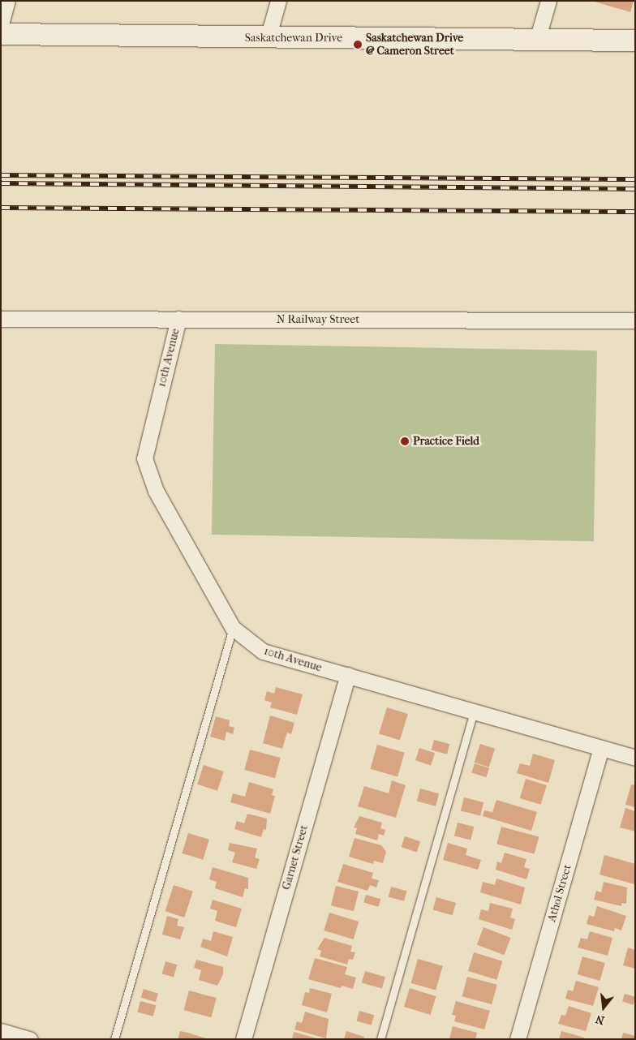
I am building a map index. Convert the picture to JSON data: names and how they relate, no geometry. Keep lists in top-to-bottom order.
{
  "streets": {
    "main road": ["Saskatchewan Drive"],
    "street": [
      "N Railway Street",
      "10th Avenue",
      "Garnet Street",
      "Athol Street"
    ]
  },
  "crossings": [
    ["N Railway Street", "10th Avenue"],
    ["10th Avenue", "Garnet Street"],
    ["10th Avenue", "Athol Street"]
  ],
  "places": ["Saskatchewan Drive @ Cameron Street", "Practice Field"],
  "north": "bottom"
}
